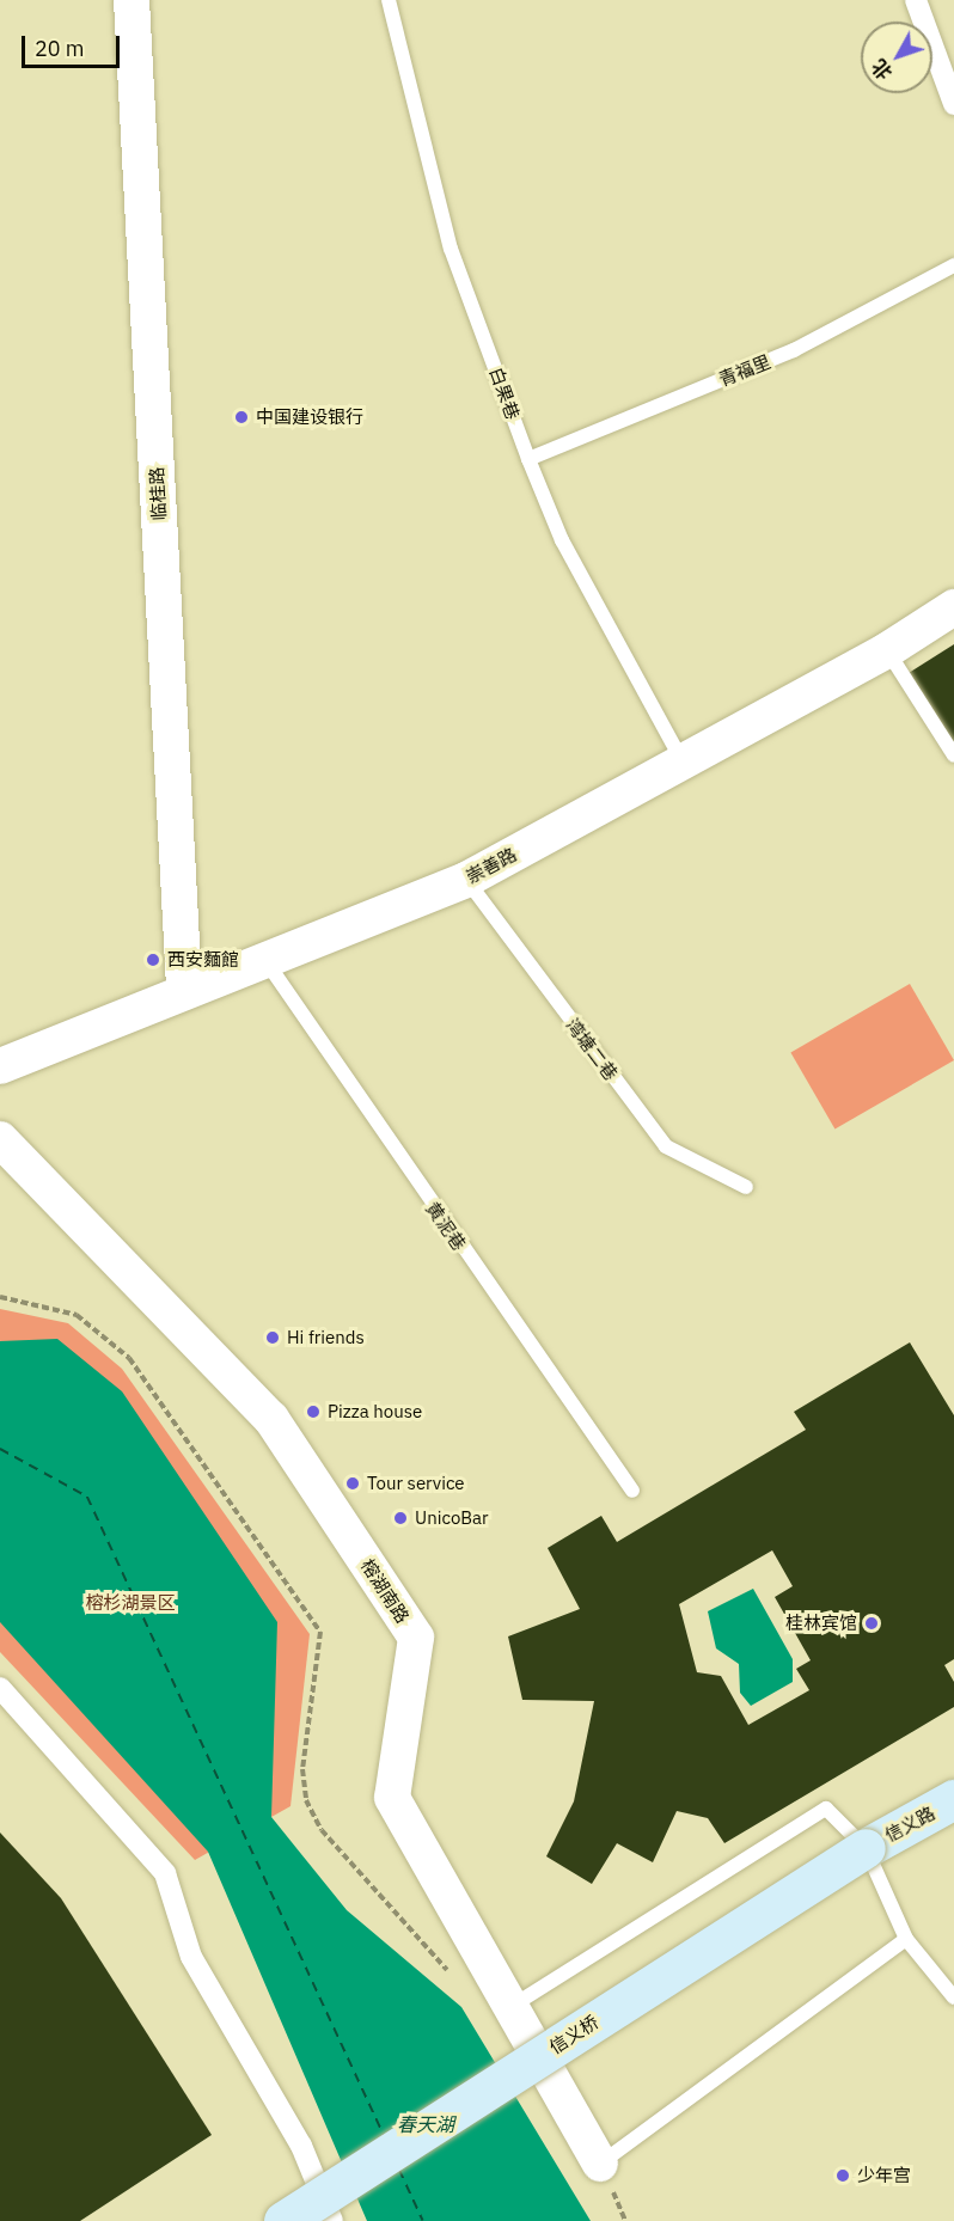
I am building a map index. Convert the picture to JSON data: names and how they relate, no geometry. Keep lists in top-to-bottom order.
{
  "streets": {
    "main road": ["信义路", "信义桥"],
    "street": ["临桂路", "崇善路", "榕湖南路"],
    "lane": [
      "青福里",
      "白果巷",
      "湾塘二巷",
      "黄泥巷"
    ]
  },
  "crossings": [
    ["青福里", "白果巷"],
    ["白果巷", "崇善路"],
    ["临桂路", "崇善路"],
    ["崇善路", "湾塘二巷"],
    ["崇善路", "黄泥巷"],
    ["信义路", "信义桥"]
  ],
  "water": ["春天湖"],
  "parks": ["榕杉湖景区"],
  "places": [
    "中国建设银行",
    "西安麵館",
    "Hi friends",
    "Pizza house",
    "Tour service",
    "UnicoBar",
    "桂林宾馆",
    "少年宫"
  ],
  "scale_bar": "20 m",
  "north": "bottom left"
}
